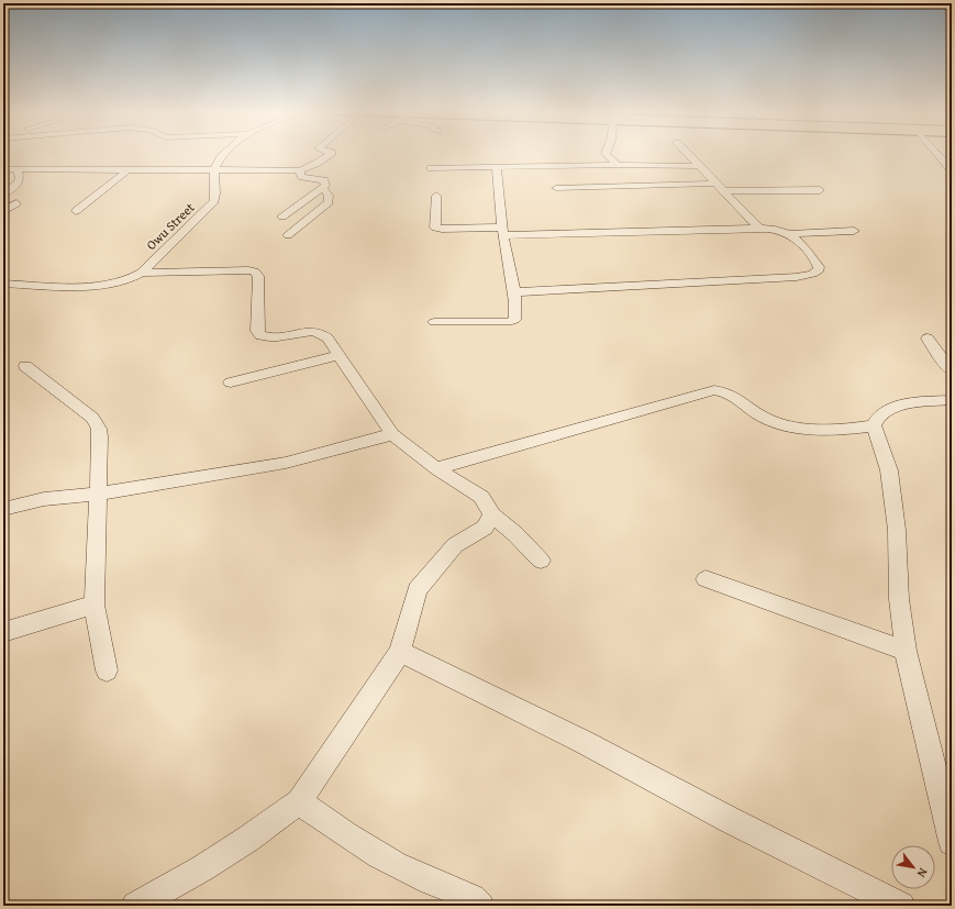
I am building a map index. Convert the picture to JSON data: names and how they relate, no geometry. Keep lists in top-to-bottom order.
{
  "streets": {
    "street": ["Owu Street"]
  },
  "north": "bottom right"
}
